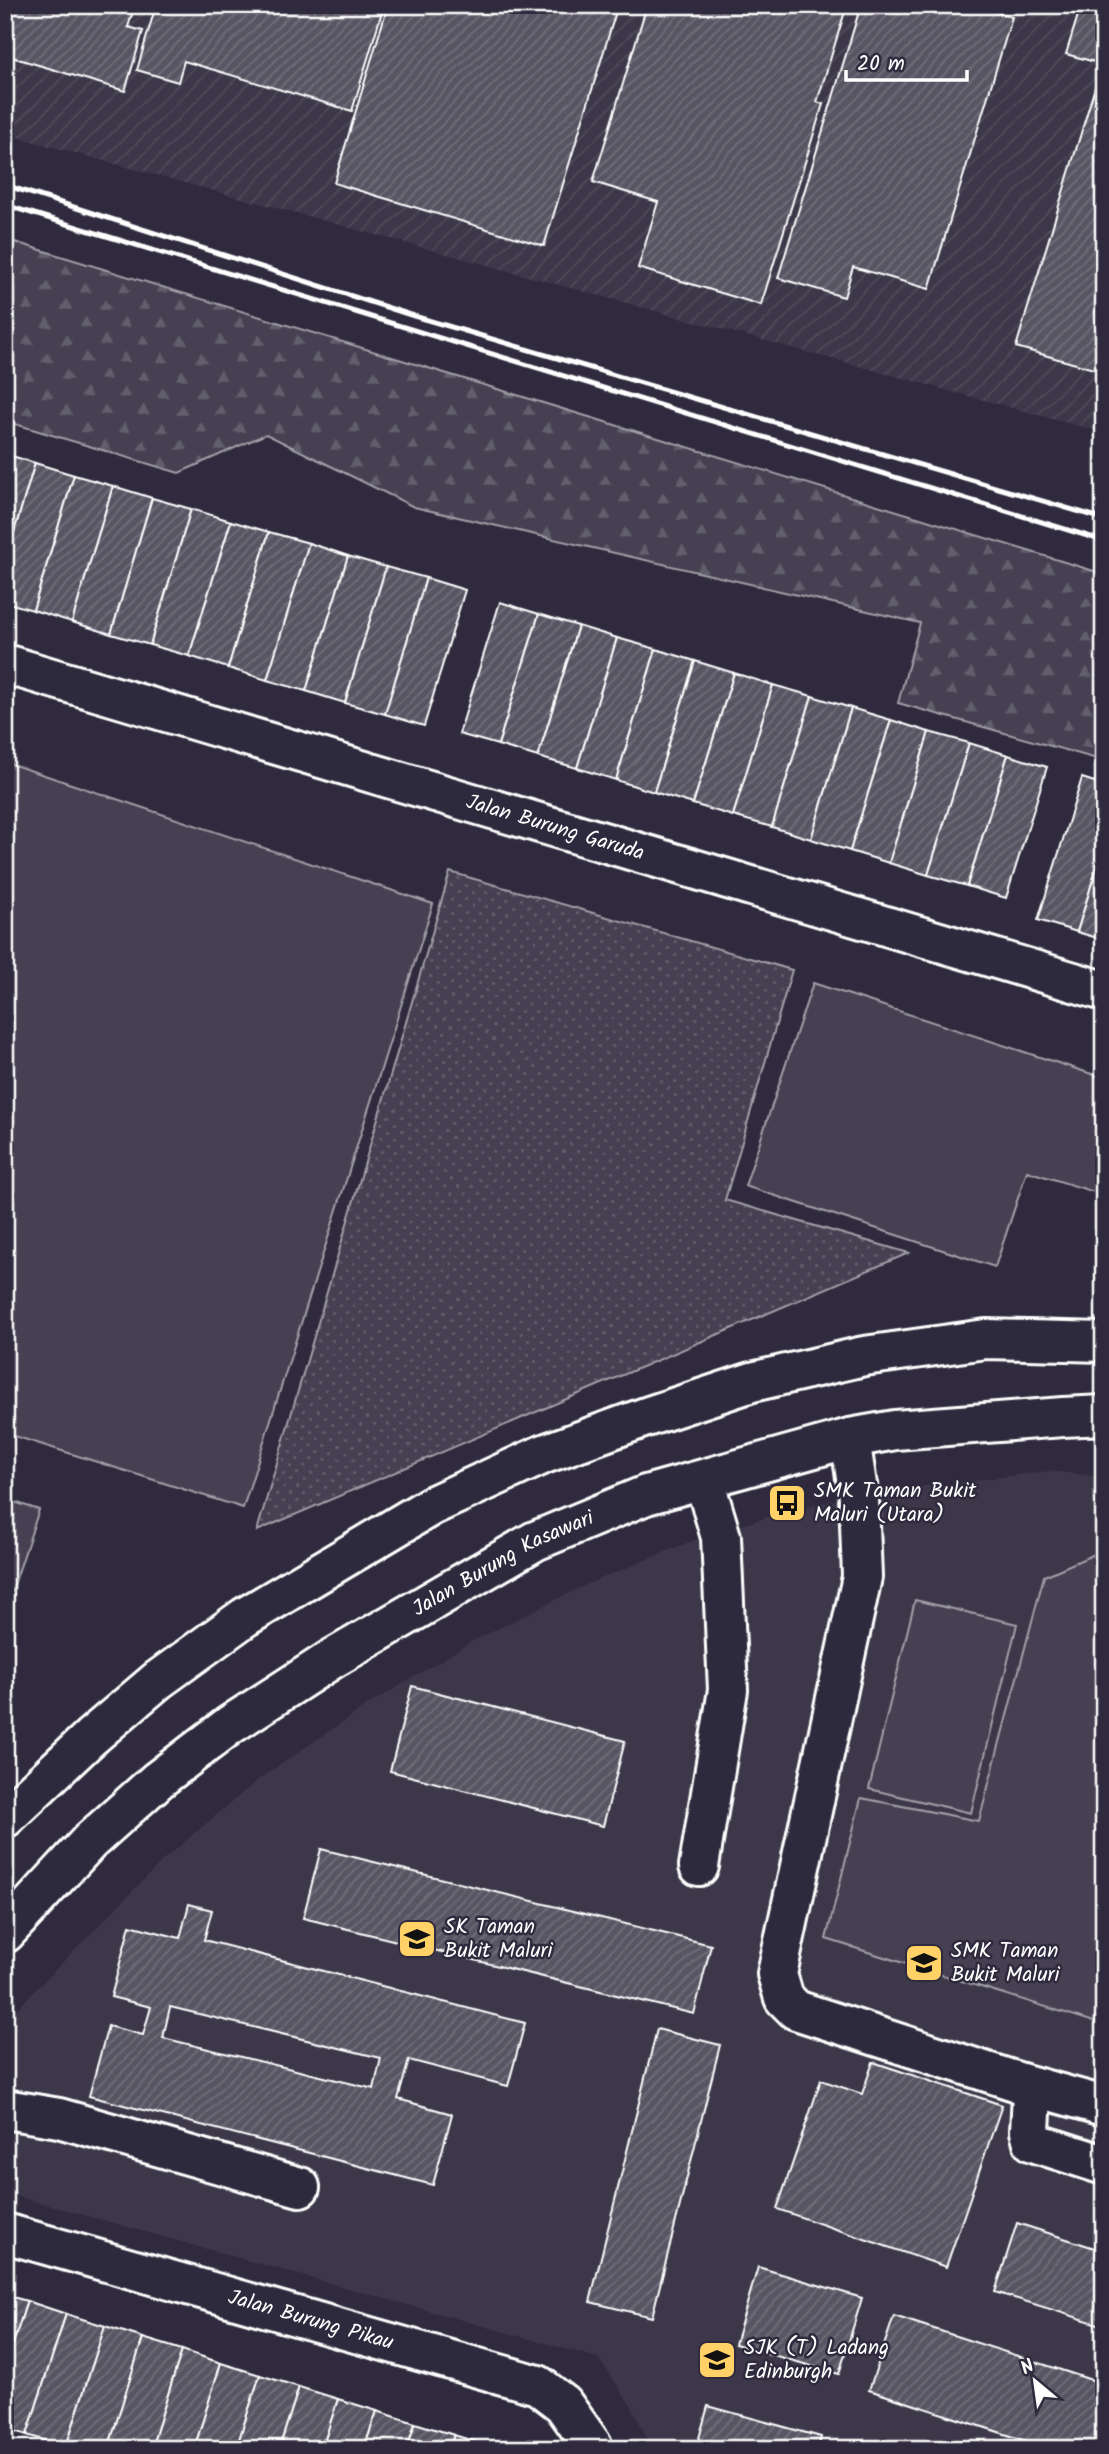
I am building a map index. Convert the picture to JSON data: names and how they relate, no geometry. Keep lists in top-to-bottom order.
{
  "streets": {
    "street": ["Jalan Burung Garuda", "Jalan Burung Kasawari", "Jalan Burung Pikau"]
  },
  "places": {
    "bus stop": ["SMK Taman Bukit Maluri (Utara)"],
    "school or university": ["SK Taman Bukit Maluri", "SMK Taman Bukit Maluri", "SJK (T) Ladang Edinburgh"]
  },
  "scale_bar": "20 m",
  "north": "top left"
}
